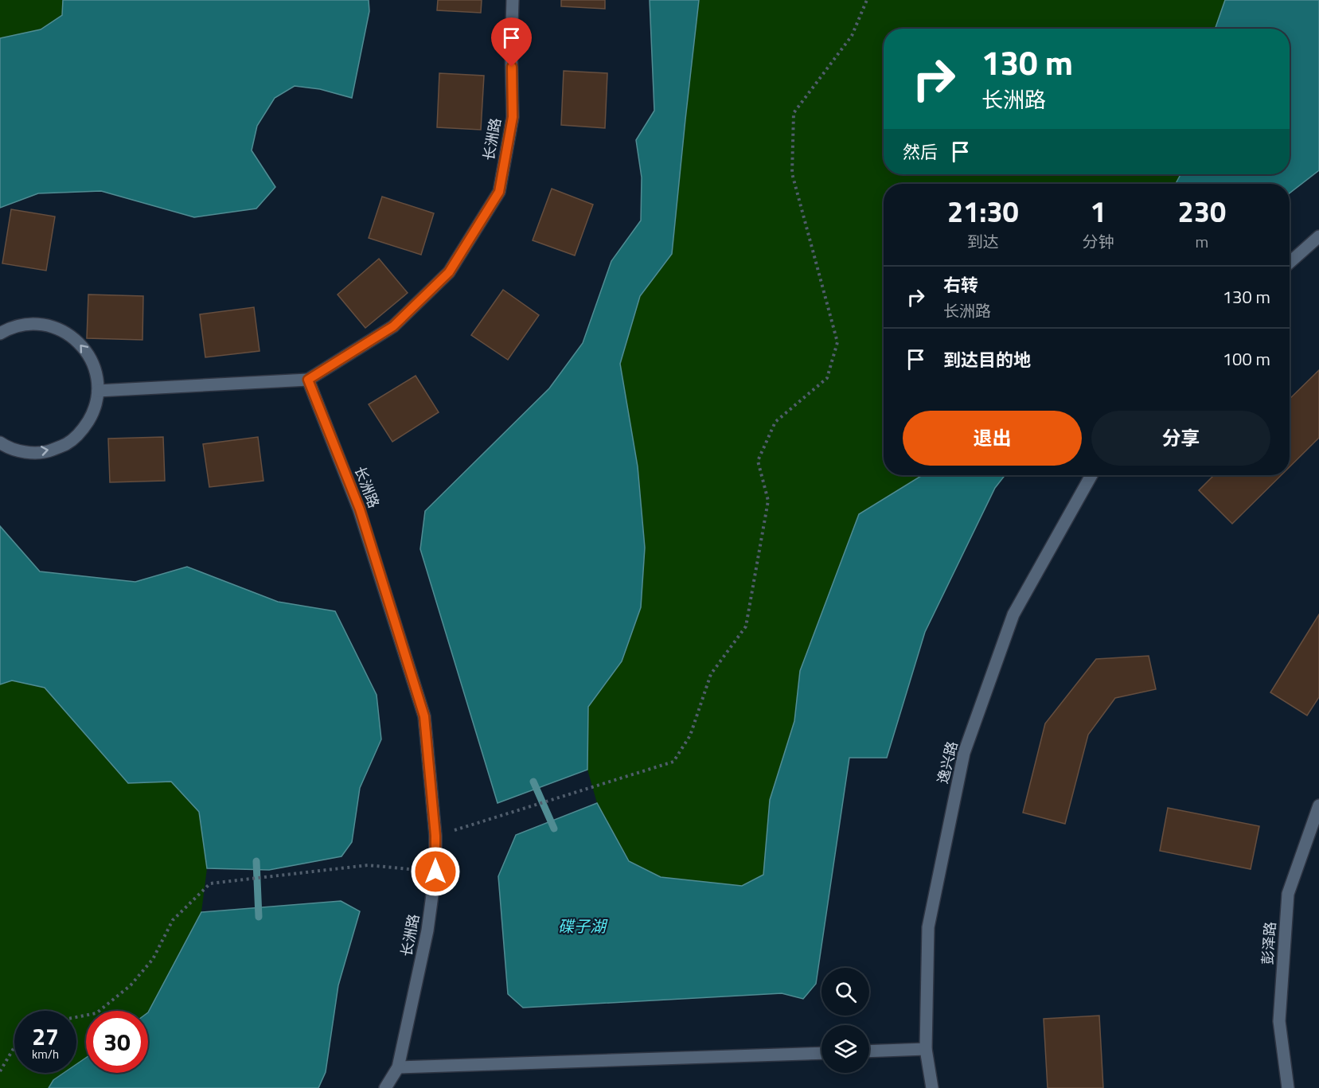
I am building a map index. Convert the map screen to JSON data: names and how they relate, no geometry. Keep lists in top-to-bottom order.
{
  "streets": {
    "street": ["长洲路", "逸兴路", "彭泽路"]
  },
  "water": ["碟子湖"],
  "page": {
    "turn": ["130 m", "长洲路"],
    "then": "然后",
    "eta": [
      "21:30",
      "到达",
      "1",
      "分钟",
      "230",
      "m"
    ],
    "list": [
      {
        "name": "右转",
        "note": "长洲路",
        "value": "130 m"
      },
      {
        "name": "到达目的地",
        "value": "100 m"
      }
    ],
    "buttons": ["退出", "分享"],
    "speed": "27 km/h",
    "limit": "30"
  }
}
